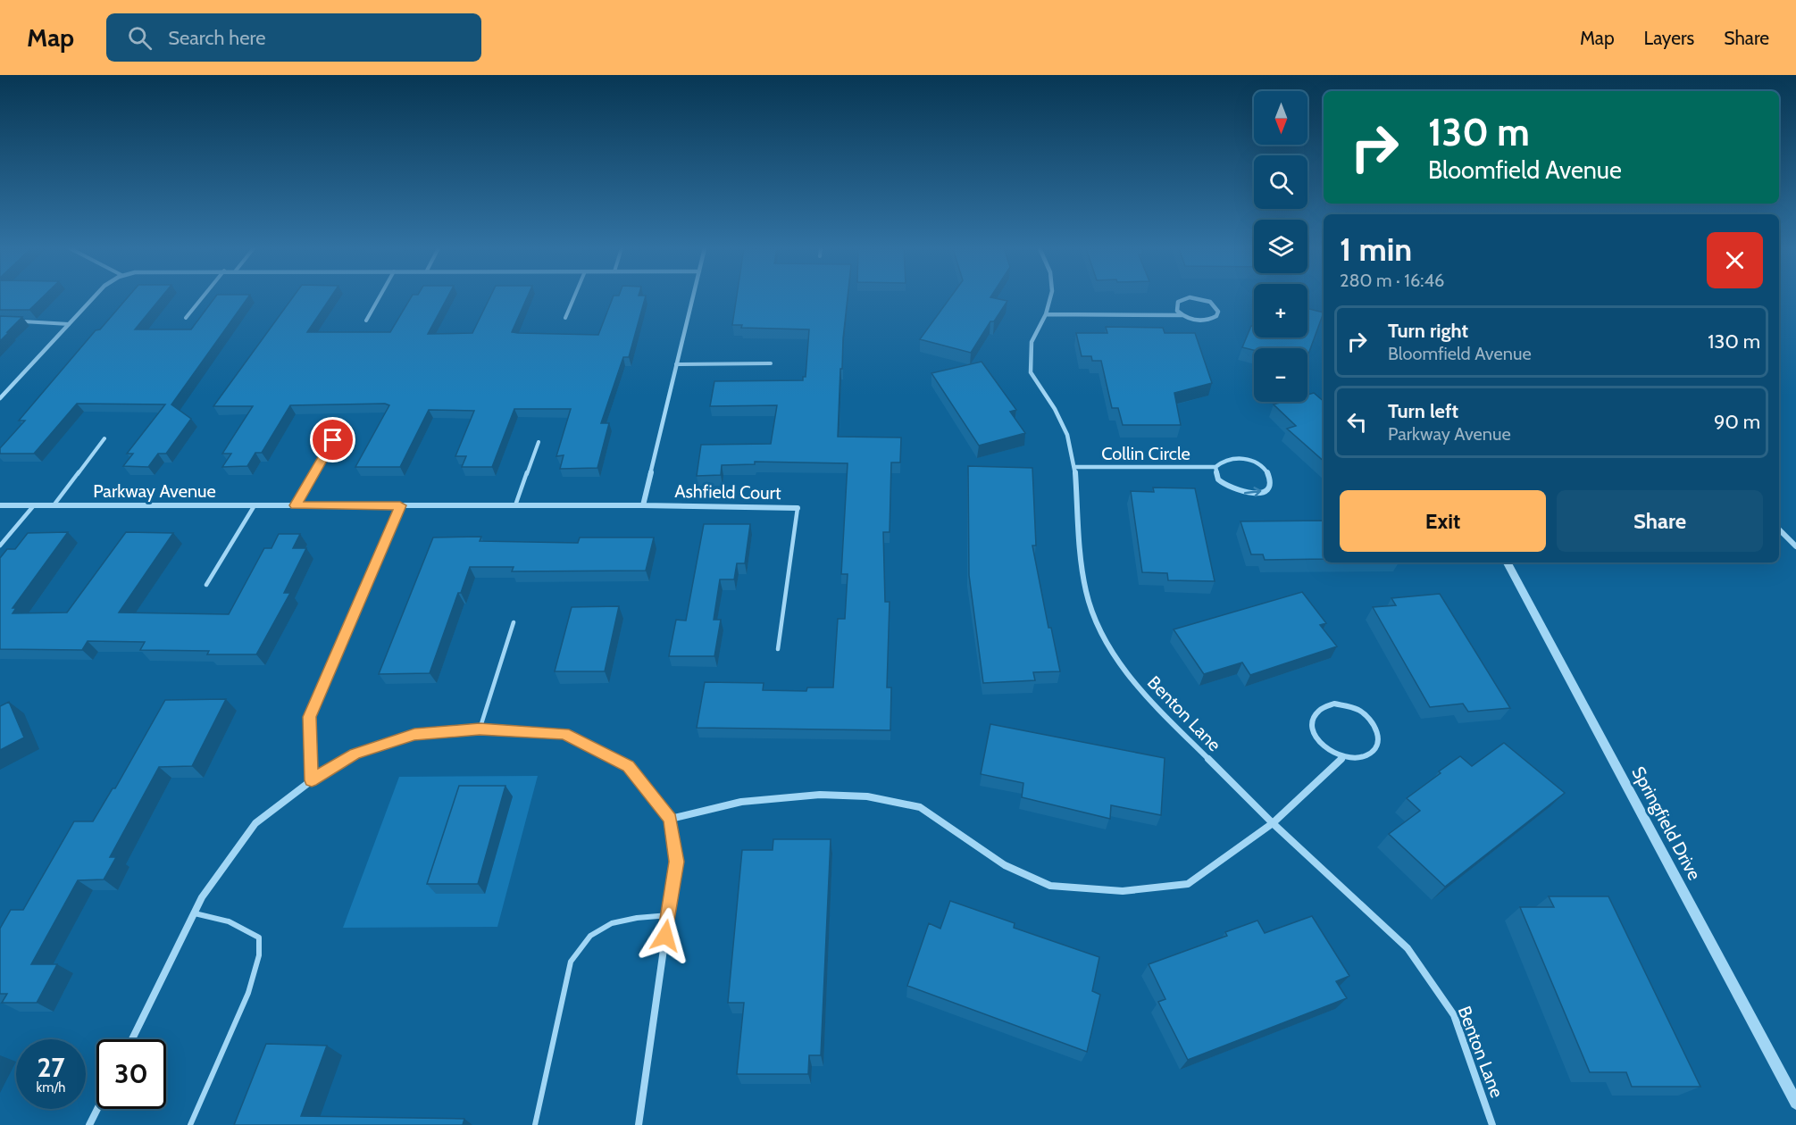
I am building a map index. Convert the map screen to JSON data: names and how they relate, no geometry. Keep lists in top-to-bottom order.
{
  "streets": {
    "street": [
      "Collin Circle",
      "Parkway Avenue",
      "Ashfield Court",
      "Benton Lane",
      "Springfield Drive"
    ]
  },
  "crossings": [
    ["Collin Circle", "Benton Lane"],
    ["Parkway Avenue", "Ashfield Court"]
  ],
  "north": "bottom",
  "page": {
    "header": "Map",
    "search": "Search here",
    "nav": ["Map", "Layers", "Share"],
    "map_buttons": ["+", "−"],
    "turn": ["130 m", "Bloomfield Avenue"],
    "heading": ["1 min", "280 m · 16:46"],
    "list": [
      {
        "name": "Turn right",
        "note": "Bloomfield Avenue",
        "value": "130 m"
      },
      {
        "name": "Turn left",
        "note": "Parkway Avenue",
        "value": "90 m"
      }
    ],
    "buttons": ["Exit", "Share"],
    "speed": "27 km/h",
    "limit": "30"
  }
}
